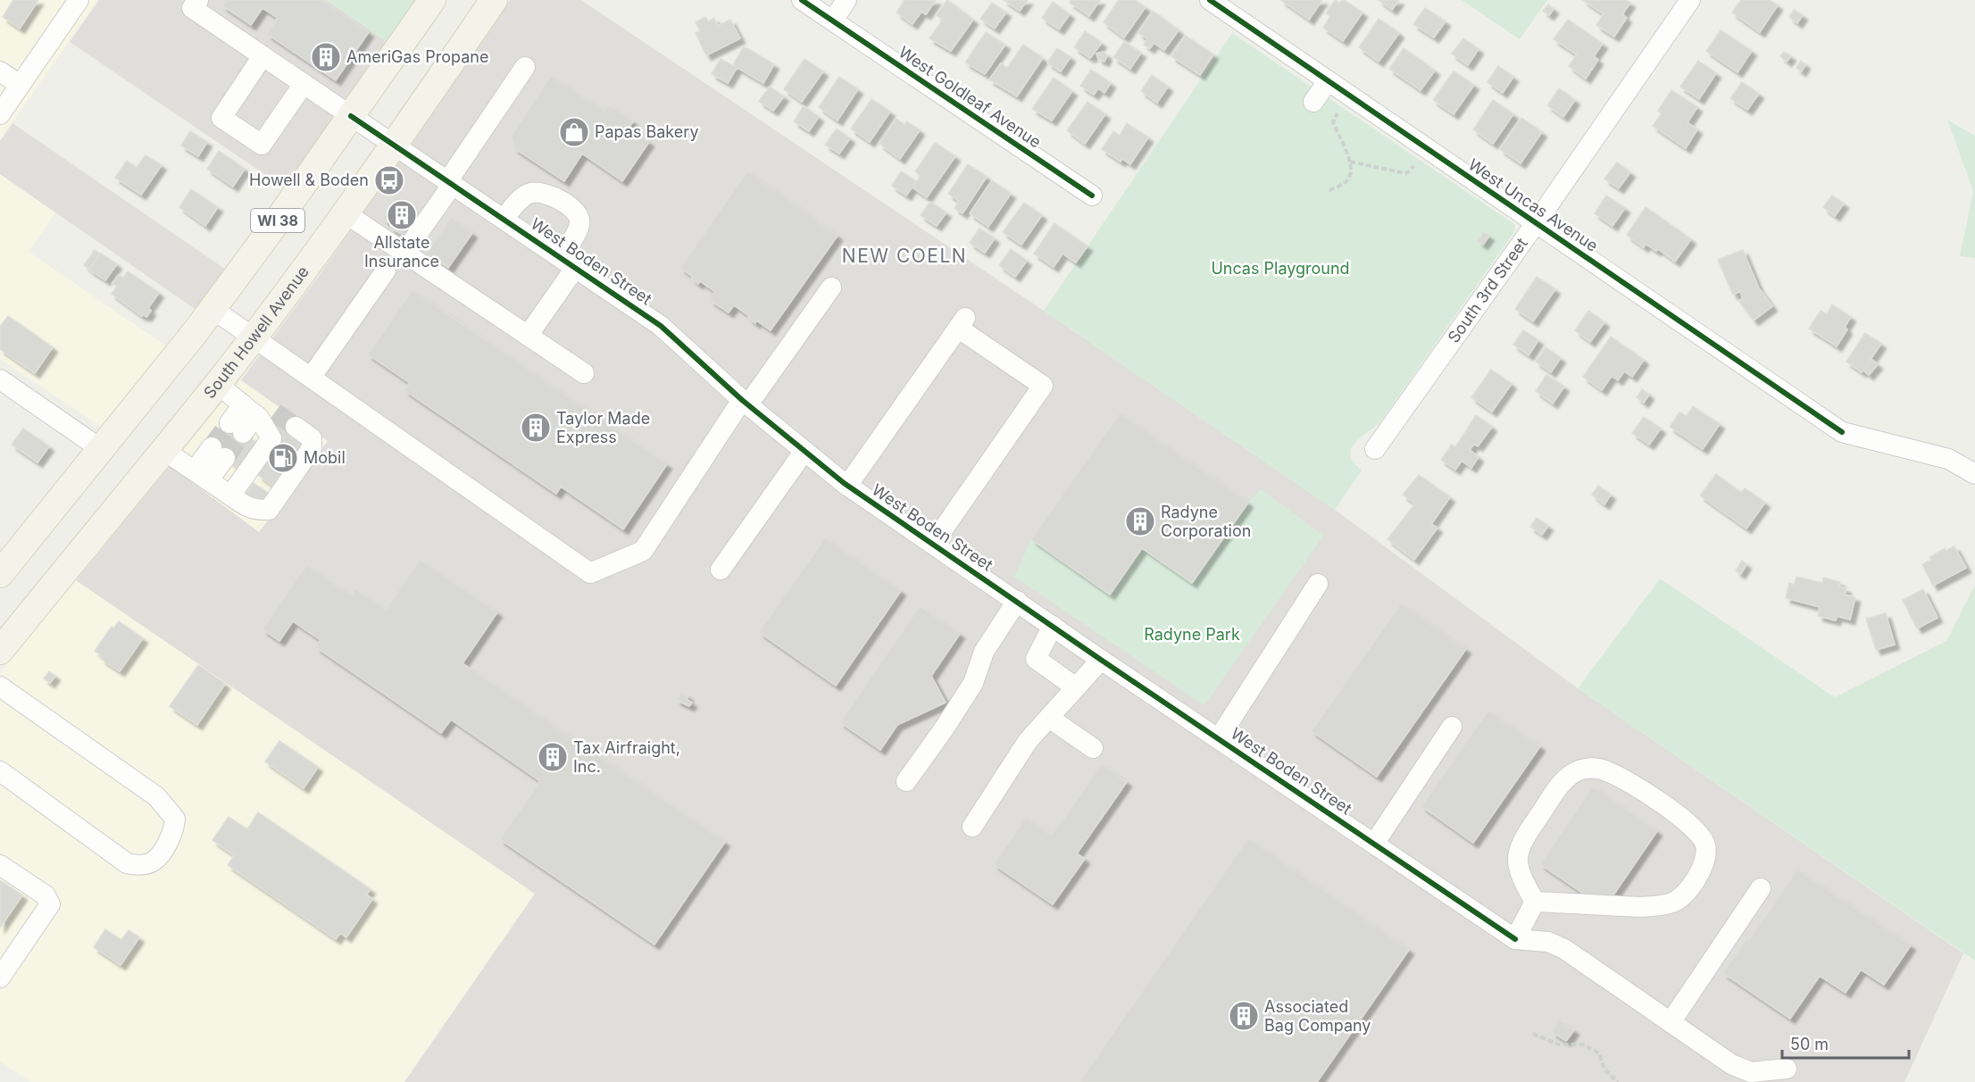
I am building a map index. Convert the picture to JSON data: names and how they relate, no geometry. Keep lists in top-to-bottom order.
{
  "streets": {
    "main road": ["WI 38", "South Howell Avenue"],
    "street": [
      "West Goldleaf Avenue",
      "West Uncas Avenue",
      "West Boden Street",
      "South 3rd Street"
    ]
  },
  "crossings": [
    ["West Uncas Avenue", "South 3rd Street"],
    ["WI 38", "West Boden Street"],
    ["West Boden Street", "South Howell Avenue"]
  ],
  "districts": ["NEW COELN"],
  "parks": ["Uncas Playground", "Radyne Park"],
  "places": {
    "building": [
      "AmeriGas Propane",
      "Allstate Insurance",
      "Taylor Made Express",
      "Radyne Corporation",
      "Tax Airfraight, Inc.",
      "Associated Bag Company"
    ],
    "shop": ["Papas Bakery"],
    "bus stop": ["Howell & Boden"],
    "fuel station": ["Mobil"]
  },
  "scale_bar": "50 m"
}
